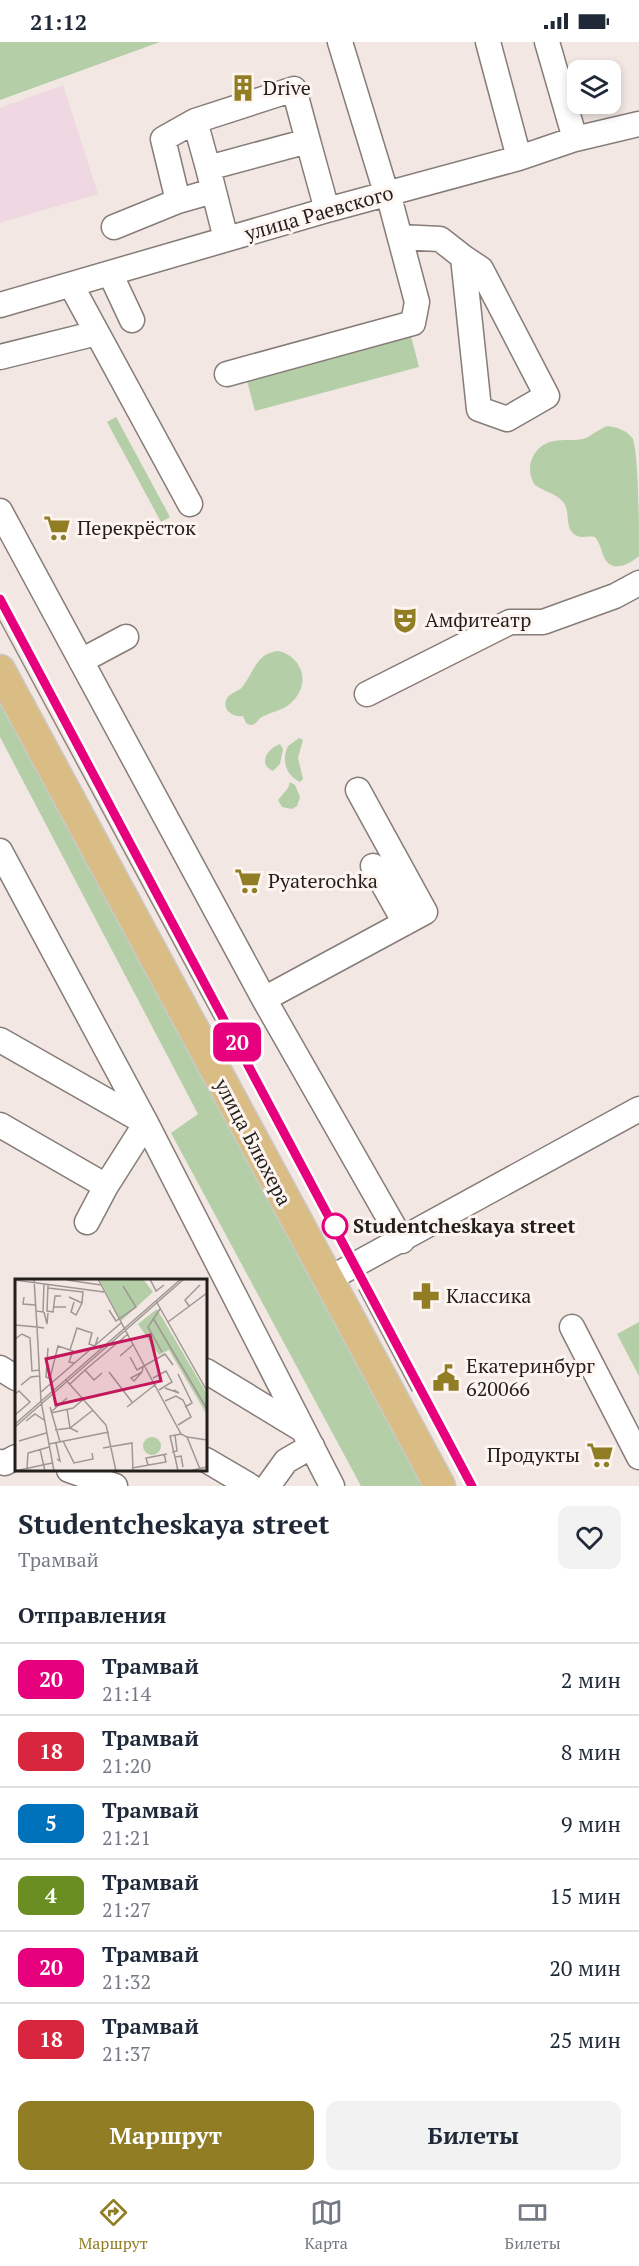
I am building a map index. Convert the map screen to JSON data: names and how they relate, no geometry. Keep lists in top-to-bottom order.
{
  "streets": {
    "main road": ["улица Блюхера"],
    "street": ["улица Раевского"]
  },
  "places": {
    "building": ["Drive"],
    "supermarket": ["Перекрёсток", "Pyaterochka", "Продукты"],
    "theatre": ["Амфитеатр"],
    "other": ["Studentcheskaya street"],
    "pharmacy": ["Классика"],
    "public building": ["Екатеринбург 620066"]
  },
  "lines": ["tram line 20"],
  "page": {
    "status": "21:12",
    "on_map": "20",
    "heading": [
      ["Studentcheskaya street", "Трамвай"],
      "Отправления"
    ],
    "list": [
      {
        "mark": "20",
        "name": "Трамвай",
        "note": "21:14",
        "value": "2 мин"
      },
      {
        "mark": "18",
        "name": "Трамвай",
        "note": "21:20",
        "value": "8 мин"
      },
      {
        "mark": "5",
        "name": "Трамвай",
        "note": "21:21",
        "value": "9 мин"
      },
      {
        "mark": "4",
        "name": "Трамвай",
        "note": "21:27",
        "value": "15 мин"
      },
      {
        "mark": "20",
        "name": "Трамвай",
        "note": "21:32",
        "value": "20 мин"
      },
      {
        "mark": "18",
        "name": "Трамвай",
        "note": "21:37",
        "value": "25 мин"
      }
    ],
    "buttons": ["Маршрут", "Билеты"],
    "tabs": ["Маршрут", "Карта", "Билеты"]
  }
}
